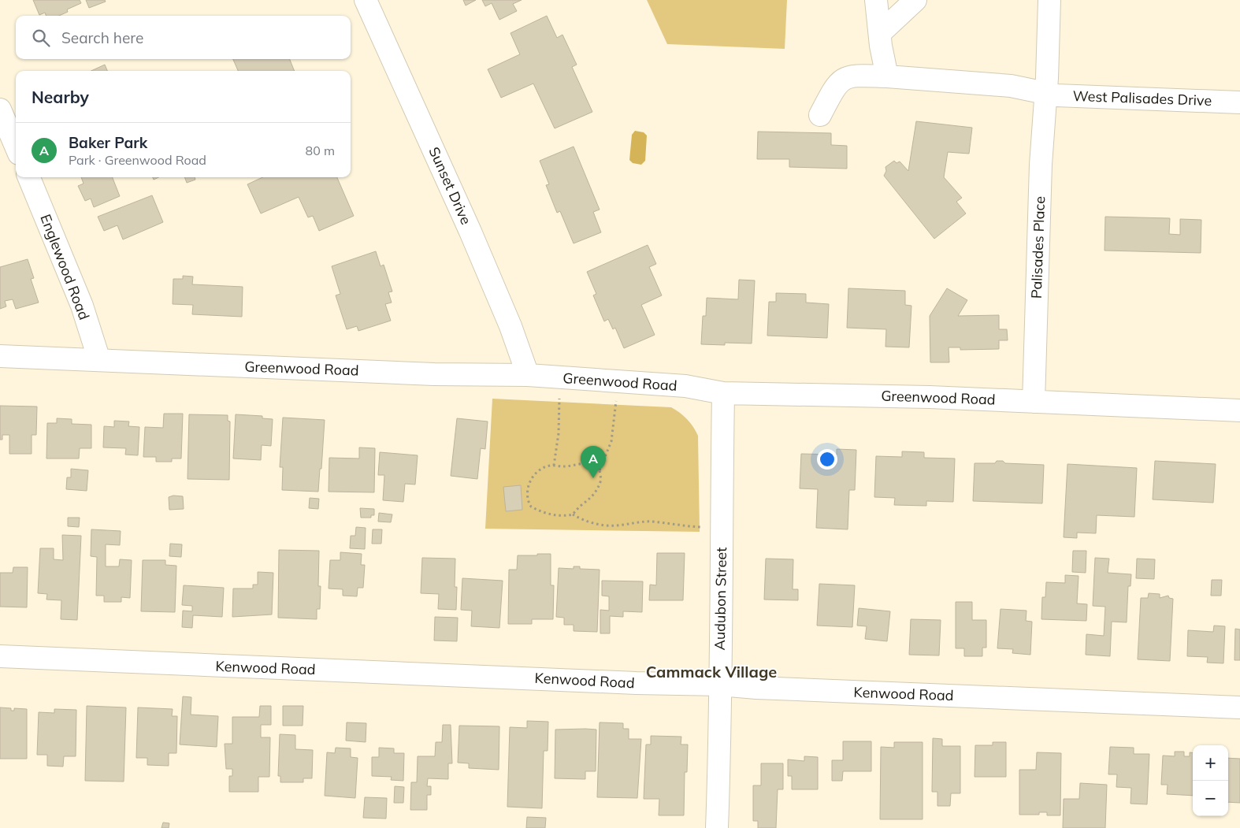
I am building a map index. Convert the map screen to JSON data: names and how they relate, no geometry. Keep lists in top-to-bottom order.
{
  "streets": {
    "street": [
      "West Palisades Drive",
      "Sunset Drive",
      "Palisades Place",
      "Englewood Road",
      "Greenwood Road",
      "Audubon Street",
      "Kenwood Road"
    ]
  },
  "crossings": [
    ["West Palisades Drive", "Palisades Place"],
    ["Sunset Drive", "Greenwood Road"],
    ["Palisades Place", "Greenwood Road"],
    ["Englewood Road", "Greenwood Road"],
    ["Greenwood Road", "Audubon Street"],
    ["Audubon Street", "Kenwood Road"]
  ],
  "districts": ["Cammack Village"],
  "page": {
    "search": "Search here",
    "heading": "Nearby",
    "list": [
      {
        "mark": "A",
        "name": "Baker Park",
        "note": "Park · Greenwood Road",
        "value": "80 m"
      }
    ],
    "pins": "A",
    "map_buttons": ["+", "−"]
  }
}
